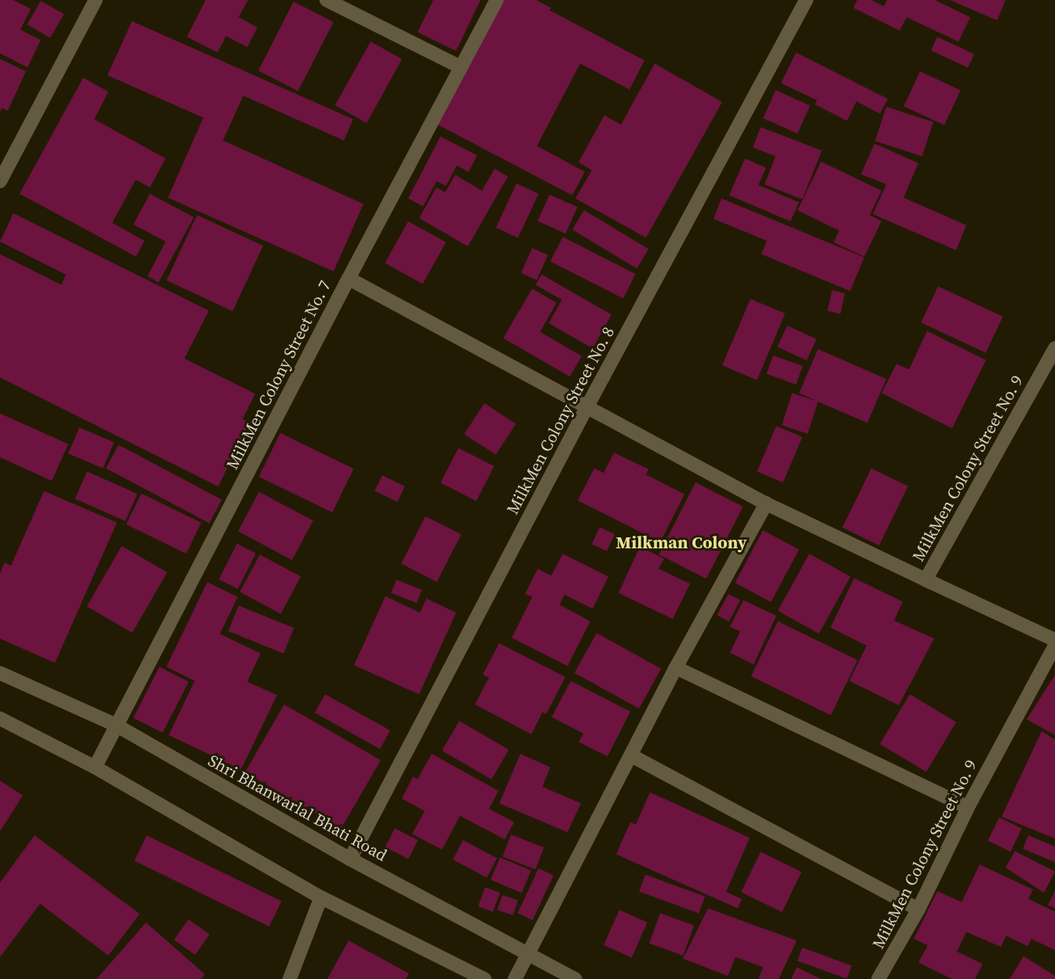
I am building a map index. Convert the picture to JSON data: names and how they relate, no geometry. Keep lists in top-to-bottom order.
{
  "streets": {
    "street": [
      "MilkMen Colony Street No. 7",
      "MilkMen Colony Street No. 8",
      "MilkMen Colony Street No. 9",
      "Shri Bhanwarlal Bhati Road"
    ]
  },
  "crossings": [
    ["MilkMen Colony Street No. 7", "Shri Bhanwarlal Bhati Road"],
    ["MilkMen Colony Street No. 8", "Shri Bhanwarlal Bhati Road"]
  ],
  "districts": ["Milkman Colony"]
}
